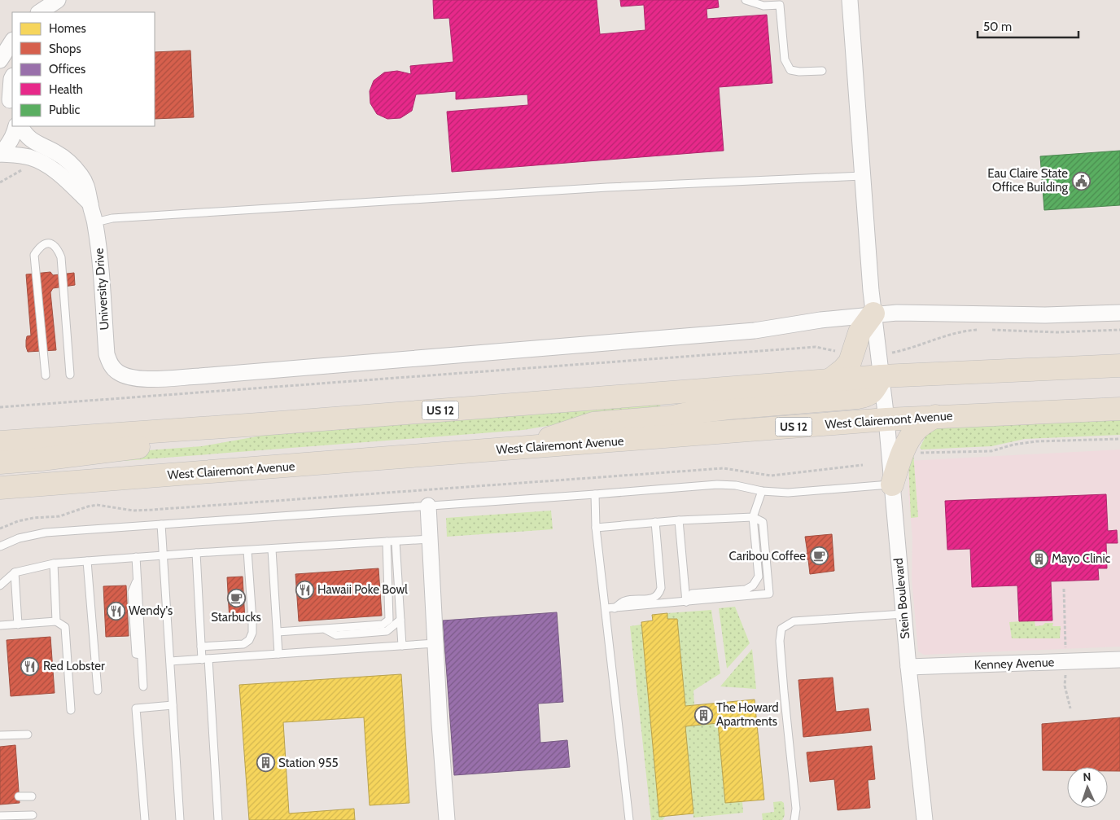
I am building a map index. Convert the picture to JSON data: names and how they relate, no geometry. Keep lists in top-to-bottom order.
{
  "streets": {
    "main road": ["US 12", "West Clairemont Avenue"],
    "street": ["University Drive", "Stein Boulevard", "Kenney Avenue"]
  },
  "crossings": [
    ["University Drive", "Stein Boulevard"],
    ["US 12", "Stein Boulevard"],
    ["West Clairemont Avenue", "Stein Boulevard"],
    ["Stein Boulevard", "Kenney Avenue"]
  ],
  "places": {
    "public building": ["Eau Claire State Office Building"],
    "cafe": ["Caribou Coffee", "Starbucks"],
    "building": ["Mayo Clinic", "The Howard Apartments", "Station 955"],
    "restaurant": ["Hawaii Poke Bowl", "Wendy's", "Red Lobster"]
  },
  "legend": [
    "Homes",
    "Shops",
    "Offices",
    "Health",
    "Public"
  ],
  "scale_bar": "50 m",
  "north": "top"
}
